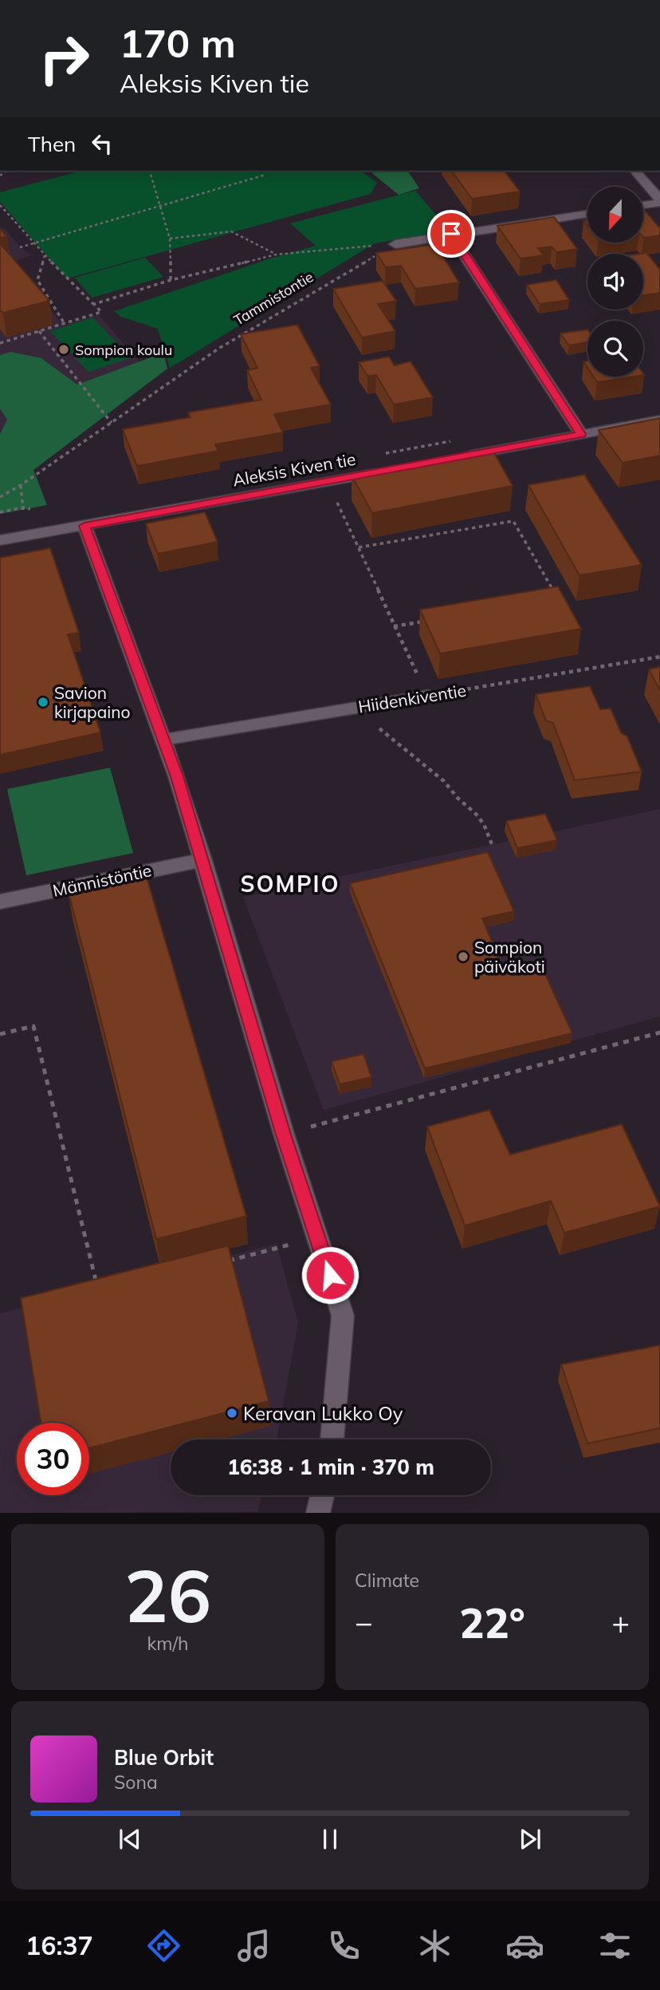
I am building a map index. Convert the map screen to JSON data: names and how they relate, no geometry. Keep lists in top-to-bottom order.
{
  "streets": {
    "street": ["Aleksis Kiven tie", "Hiidenkiventie", "Männistöntie"],
    "path": ["Tammistontie"]
  },
  "districts": ["SOMPIO"],
  "places": [
    "Sompion koulu",
    "Savion kirjapaino",
    "Sompion päiväkoti",
    "Keravan Lukko Oy"
  ],
  "north": "bottom",
  "page": {
    "turn": ["170 m", "Aleksis Kiven tie"],
    "then": "Then",
    "limit": "30",
    "trip": "16:38 · 1 min · 370 m",
    "tile": [
      ["26", "km/h"],
      "Climate"
    ],
    "heat": ["−", "22°", "+"],
    "song": ["Blue Orbit", "Sona"],
    "tabs": "16:37"
  }
}
